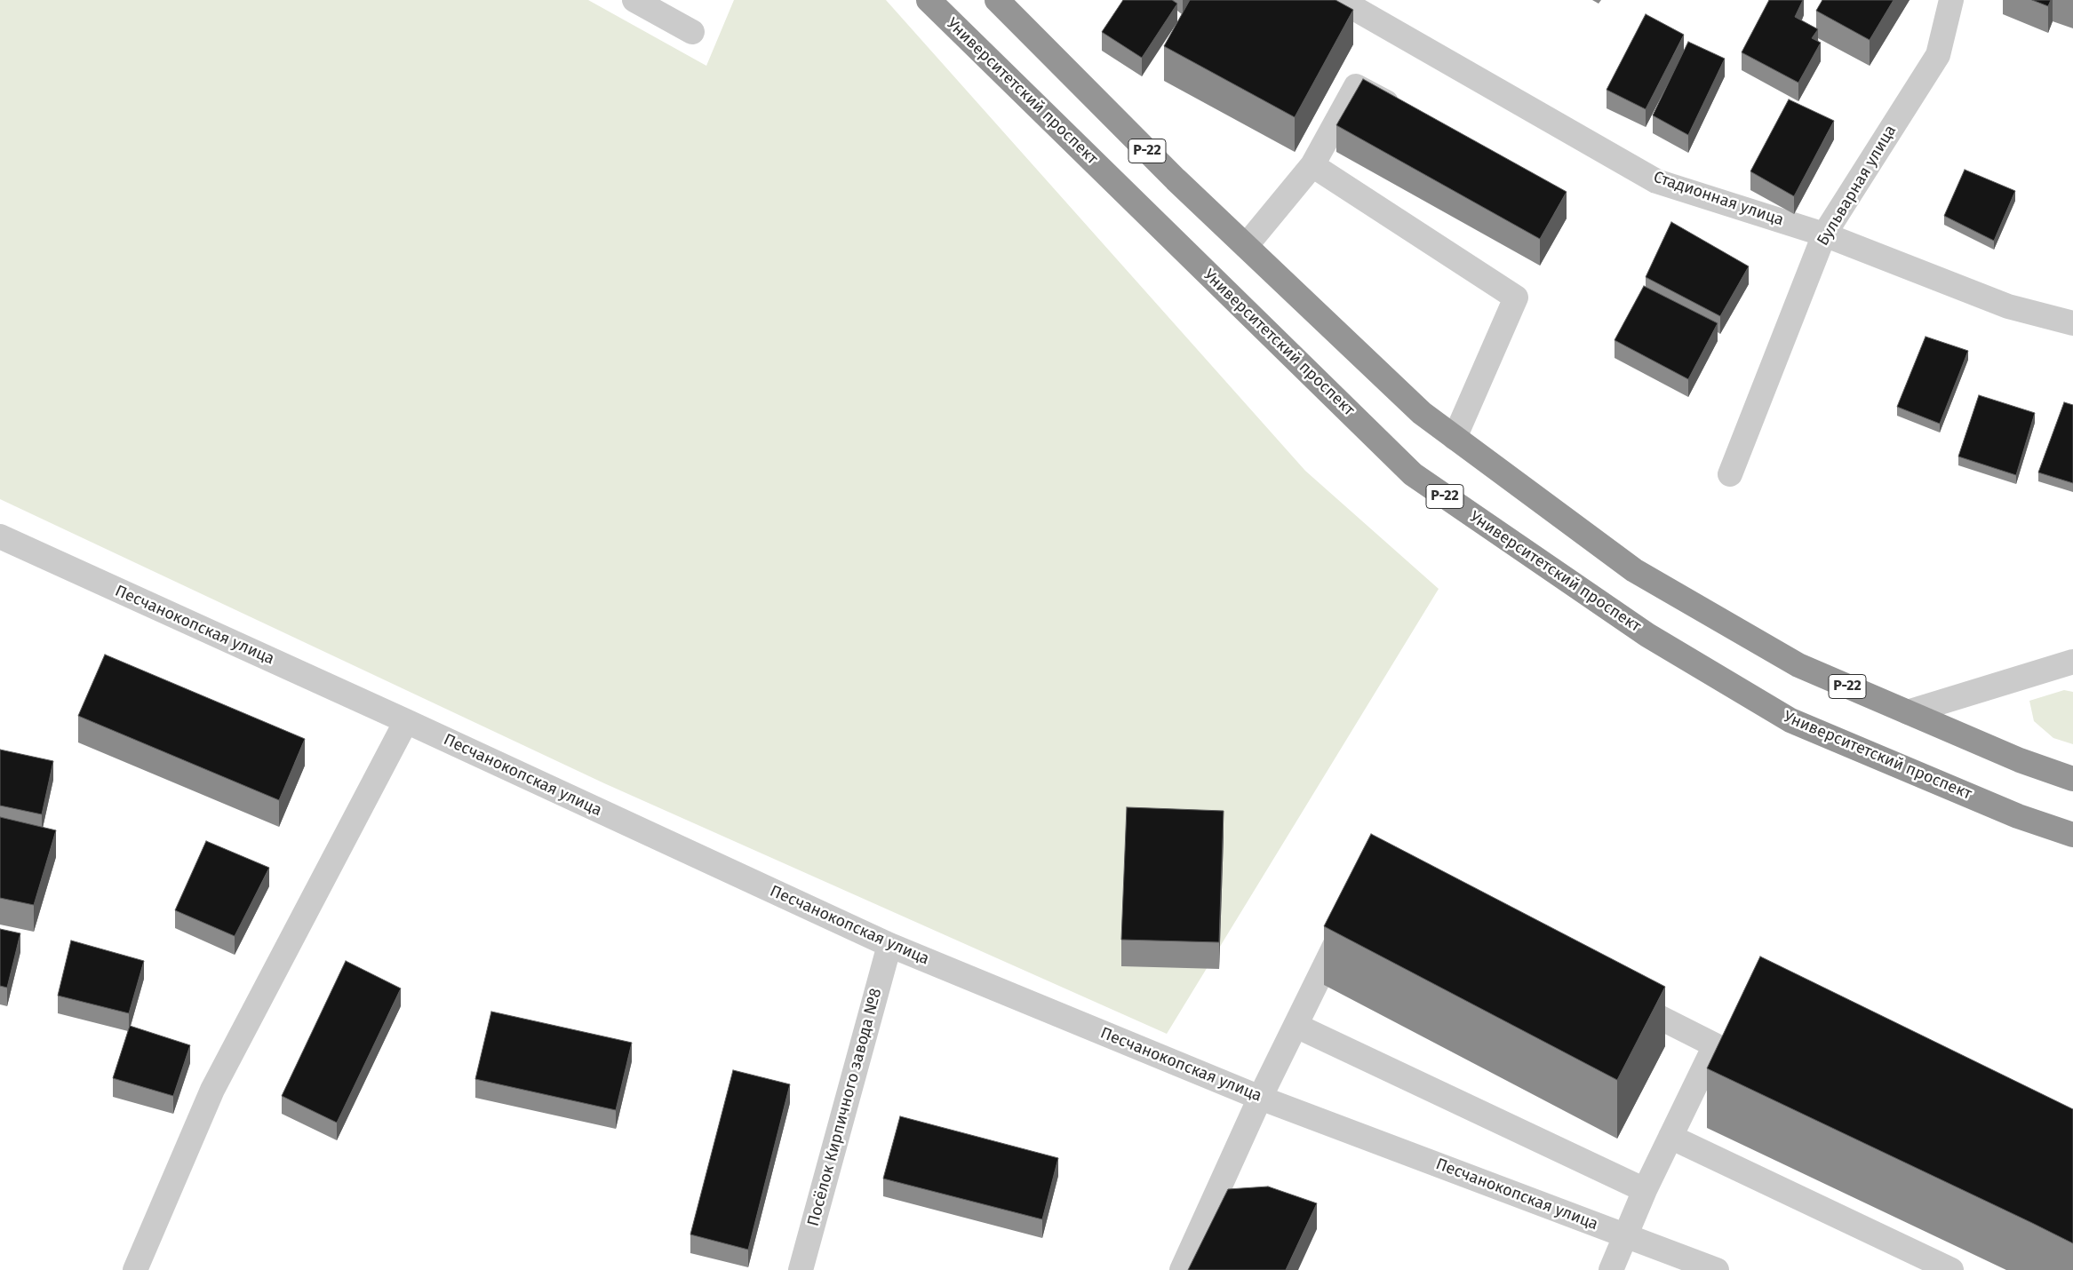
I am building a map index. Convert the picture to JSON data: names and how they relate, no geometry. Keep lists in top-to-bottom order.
{
  "streets": {
    "highway": ["Университетский проспект", "Р-22"],
    "street": [
      "Бульварная улица",
      "Стадионная улица",
      "Песчанокопская улица",
      "Посёлок Кирпичного завода №8"
    ]
  },
  "crossings": [
    ["Бульварная улица", "Стадионная улица"],
    ["Песчанокопская улица", "Посёлок Кирпичного завода №8"]
  ]
}
